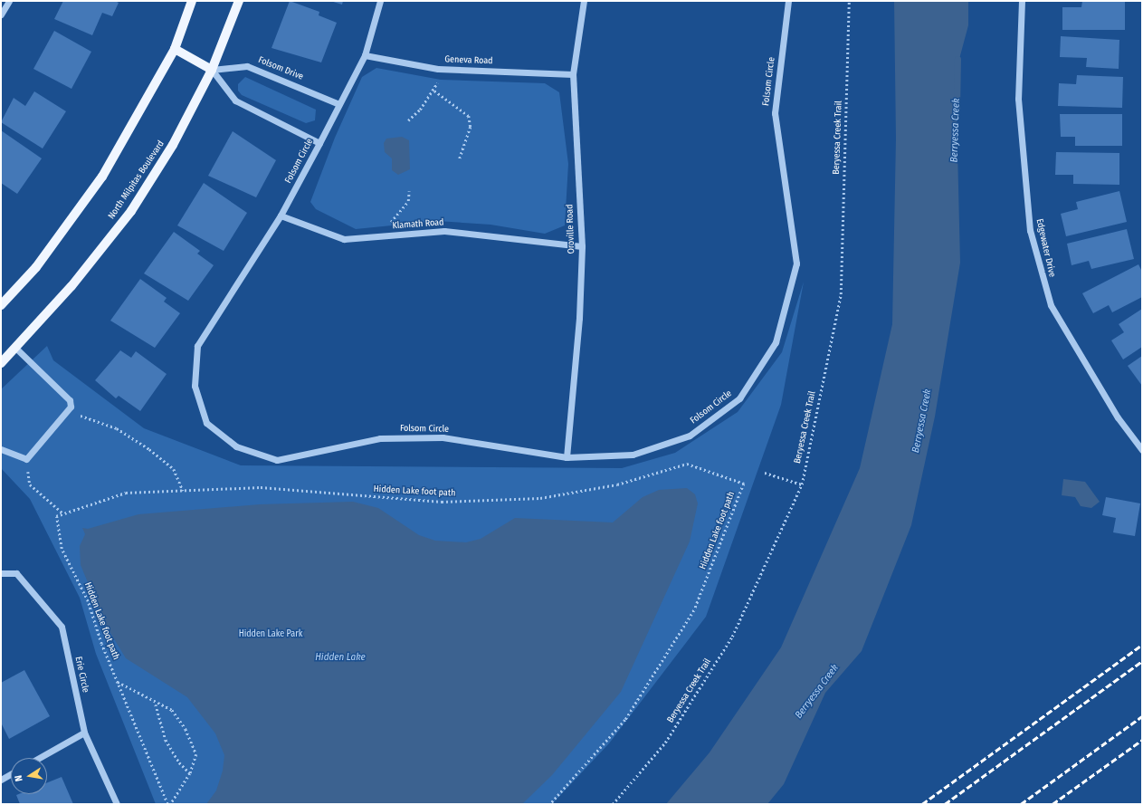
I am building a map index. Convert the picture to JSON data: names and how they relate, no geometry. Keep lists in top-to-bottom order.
{
  "streets": {
    "main road": ["North Milpitas Boulevard"],
    "street": [
      "Geneva Road",
      "Folsom Drive",
      "Folsom Circle",
      "Klamath Road",
      "Oroville Road",
      "Edgewater Drive",
      "Erie Circle"
    ],
    "path": ["Beryessa Creek Trail", "Hidden Lake foot path"]
  },
  "crossings": [
    ["Geneva Road", "Folsom Circle"],
    ["Geneva Road", "Oroville Road"],
    ["Folsom Drive", "Folsom Circle"],
    ["Folsom Drive", "North Milpitas Boulevard"],
    ["Folsom Circle", "Klamath Road"],
    ["Folsom Circle", "Oroville Road"],
    ["Klamath Road", "Oroville Road"]
  ],
  "water": ["Berryessa Creek", "Hidden Lake"],
  "parks": ["Hidden Lake Park"],
  "north": "left"
}
